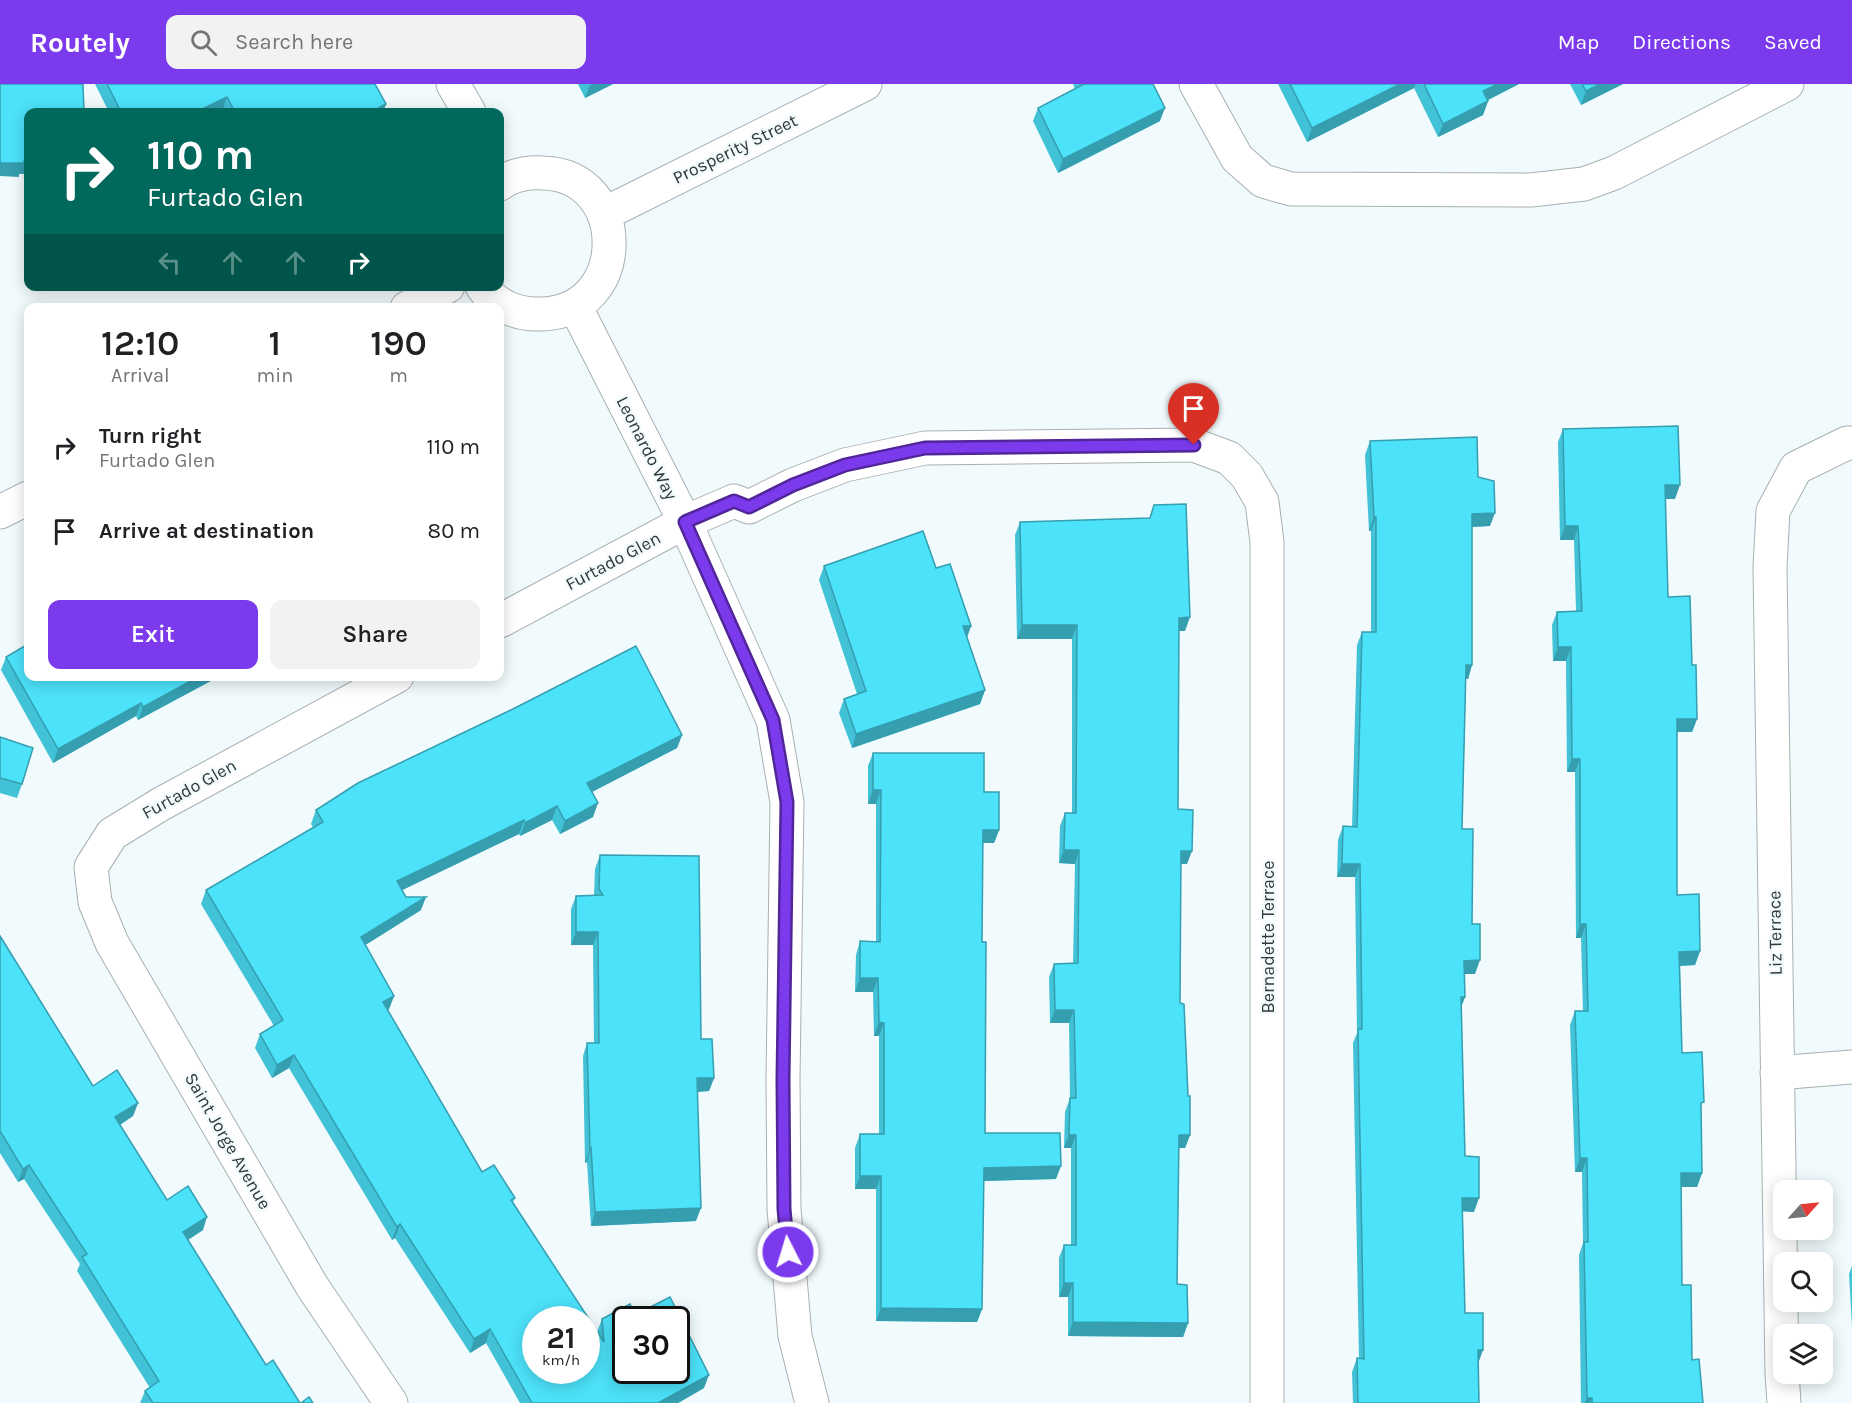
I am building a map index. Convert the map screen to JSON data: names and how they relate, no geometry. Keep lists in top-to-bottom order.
{
  "streets": {
    "street": [
      "Prosperity Street",
      "Leonardo Way",
      "Furtado Glen",
      "Liz Terrace",
      "Bernadette Terrace",
      "Saint Jorge Avenue"
    ]
  },
  "crossings": [
    ["Leonardo Way", "Furtado Glen"],
    ["Furtado Glen", "Bernadette Terrace"],
    ["Furtado Glen", "Saint Jorge Avenue"]
  ],
  "north": "top right",
  "page": {
    "header": "Routely",
    "search": "Search here",
    "nav": ["Map", "Directions", "Saved"],
    "turn": ["110 m", "Furtado Glen"],
    "eta": [
      "12:10",
      "Arrival",
      "1",
      "min",
      "190",
      "m"
    ],
    "list": [
      {
        "name": "Turn right",
        "note": "Furtado Glen",
        "value": "110 m"
      },
      {
        "name": "Arrive at destination",
        "value": "80 m"
      }
    ],
    "buttons": ["Exit", "Share"],
    "speed": "21 km/h",
    "limit": "30"
  }
}
